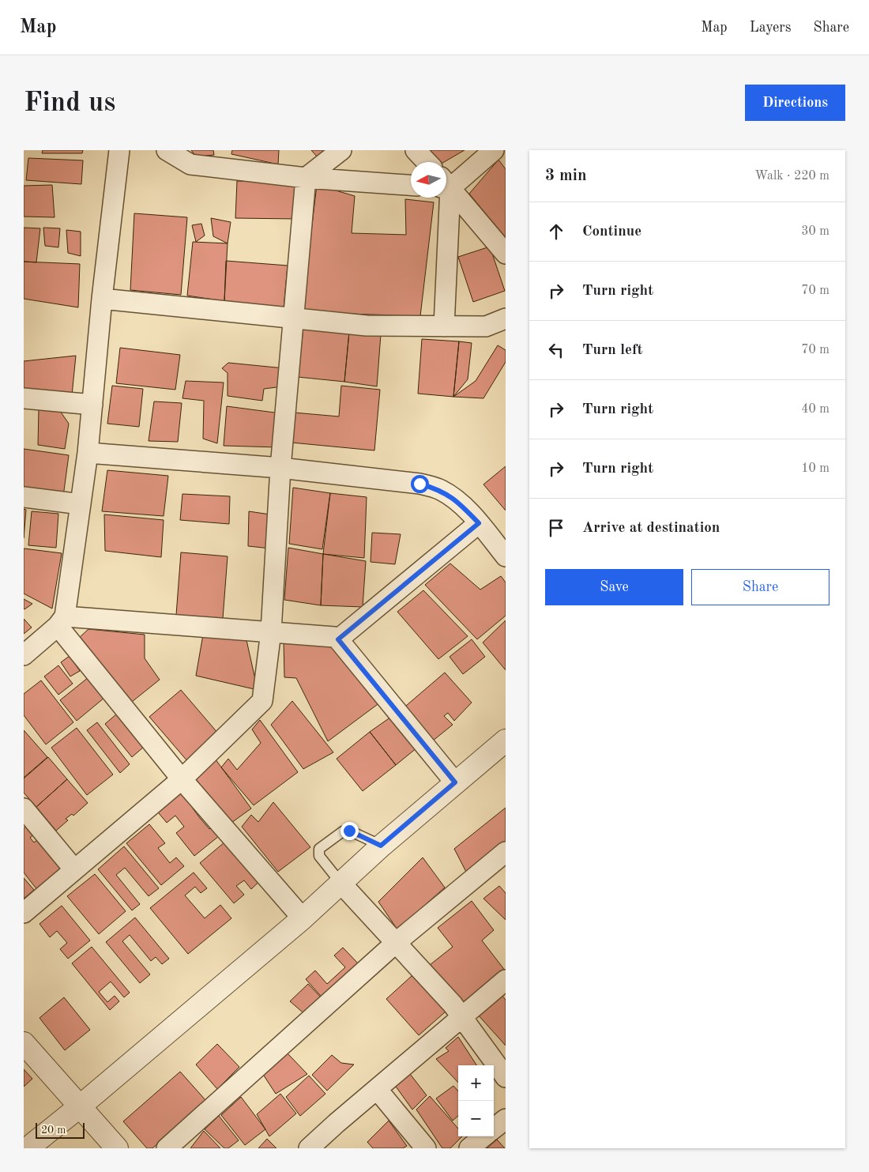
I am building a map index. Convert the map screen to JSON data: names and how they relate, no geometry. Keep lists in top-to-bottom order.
{
  "scale_bar": "20 m",
  "north": "left",
  "page": {
    "header": "Map",
    "nav": ["Map", "Layers", "Share"],
    "buttons": [
      "Directions",
      ["Save", "Share"]
    ],
    "title": "Find us",
    "heading": ["3 min", "Walk · 220 m"],
    "list": [
      ["Continue", "30 m"],
      ["Turn right", "70 m"],
      ["Turn left", "70 m"],
      ["Turn right", "40 m"],
      ["Turn right", "10 m"],
      "Arrive at destination"
    ],
    "map_buttons": ["+", "−"],
    "scale": "20 m"
  }
}
